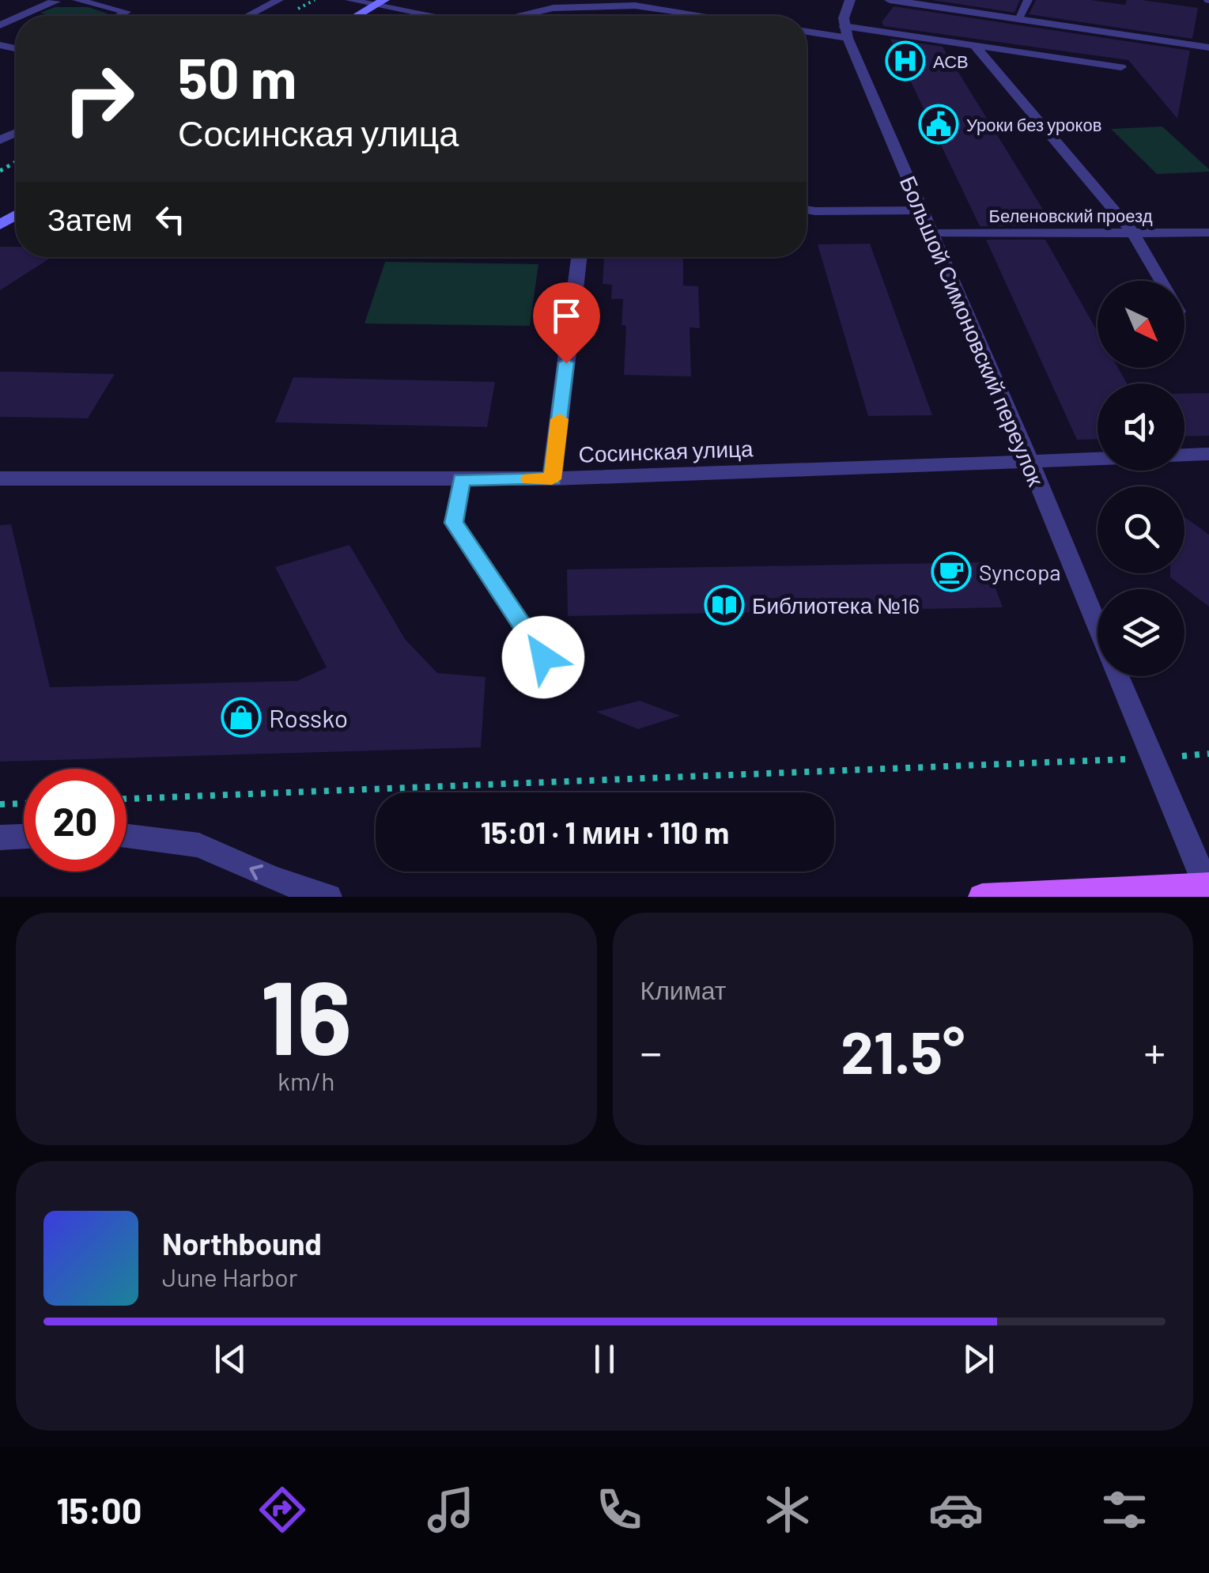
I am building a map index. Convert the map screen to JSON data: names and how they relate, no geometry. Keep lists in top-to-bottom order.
{
  "streets": {
    "street": ["Большой Симоновский переулок", "Сосинская улица"],
    "lane": ["Беленовский проезд"]
  },
  "crossings": [
    ["Беленовский проезд", "Большой Симоновский переулок"],
    ["Большой Симоновский переулок", "Сосинская улица"]
  ],
  "places": {
    "hospital": ["АСВ"],
    "public building": ["Уроки без уроков"],
    "cafe": ["Syncopa"],
    "library": ["Библиотека №16"],
    "shop": ["Rossko"]
  },
  "north": "bottom right",
  "page": {
    "turn": ["50 m", "Сосинская улица"],
    "then": "Затем",
    "limit": "20",
    "trip": "15:01 · 1 мин · 110 m",
    "tile": [
      ["16", "km/h"],
      "Климат"
    ],
    "heat": ["−", "21.5°", "+"],
    "song": ["Northbound", "June Harbor"],
    "tabs": "15:00"
  }
}
